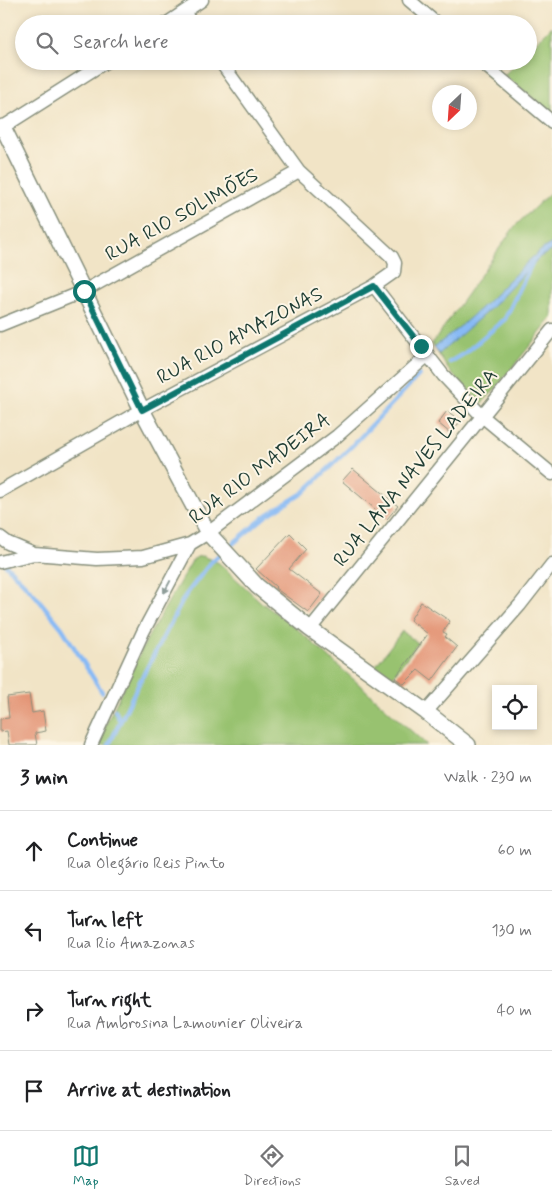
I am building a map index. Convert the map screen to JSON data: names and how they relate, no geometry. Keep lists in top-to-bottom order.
{
  "streets": {
    "street": [
      "RUA RIO SOLIMÕES",
      "RUA RIO AMAZONAS",
      "RUA LANA NAVES LADEIRA",
      "RUA RIO MADEIRA"
    ]
  },
  "crossings": [
    ["RUA RIO SOLIMÕES", "RUA RIO AMAZONAS"]
  ],
  "north": "bottom left",
  "page": {
    "search": "Search here",
    "heading": ["3 min", "Walk · 230 m"],
    "list": [
      ["Continue", "Rua Olegário Reis Pinto", "60 m"],
      ["Turn left", "Rua Rio Amazonas", "130 m"],
      ["Turn right", "Rua Ambrosina Lamounier Oliveira", "40 m"],
      "Arrive at destination"
    ],
    "nav": ["Map", "Directions", "Saved"]
  }
}
